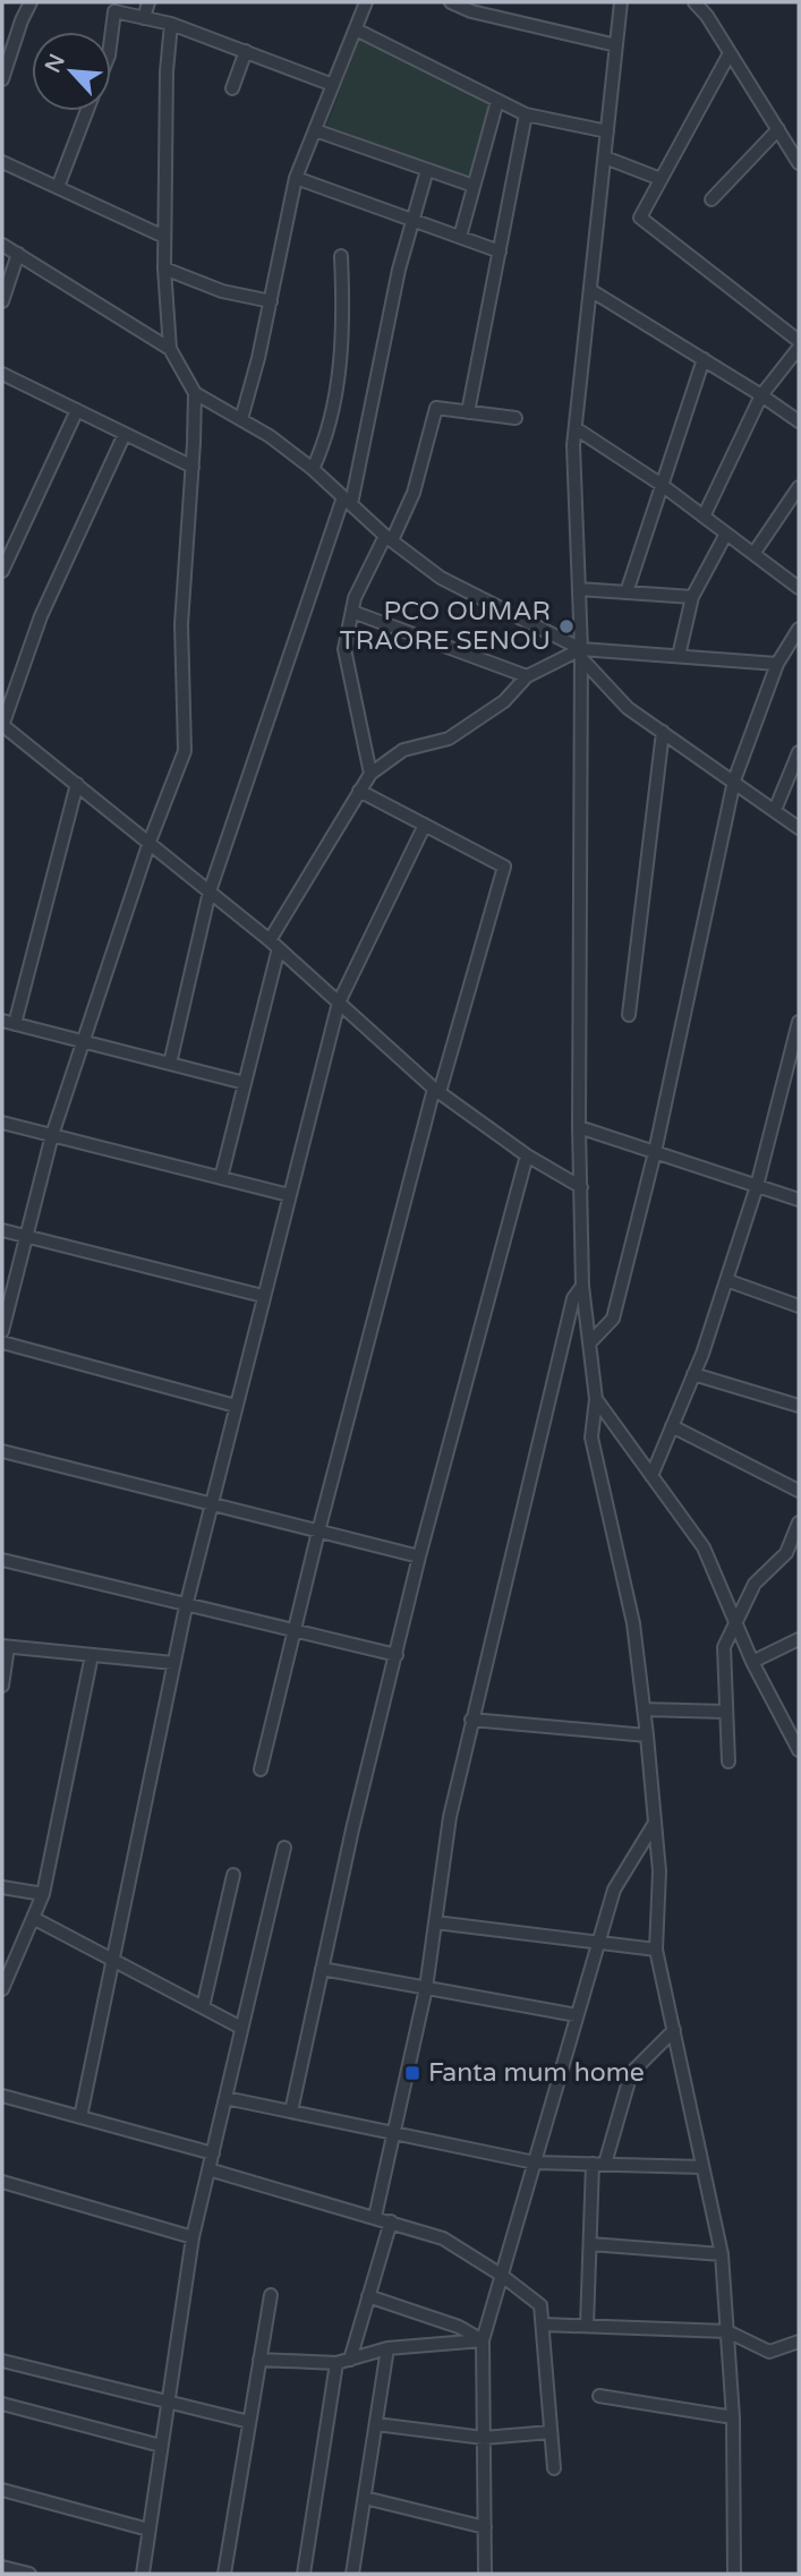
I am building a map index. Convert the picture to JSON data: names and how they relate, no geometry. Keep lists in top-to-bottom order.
{
  "places": {
    "other": ["PCO OUMAR TRAORE SENOU"],
    "transit": ["Fanta mum home"]
  },
  "north": "top left"
}
